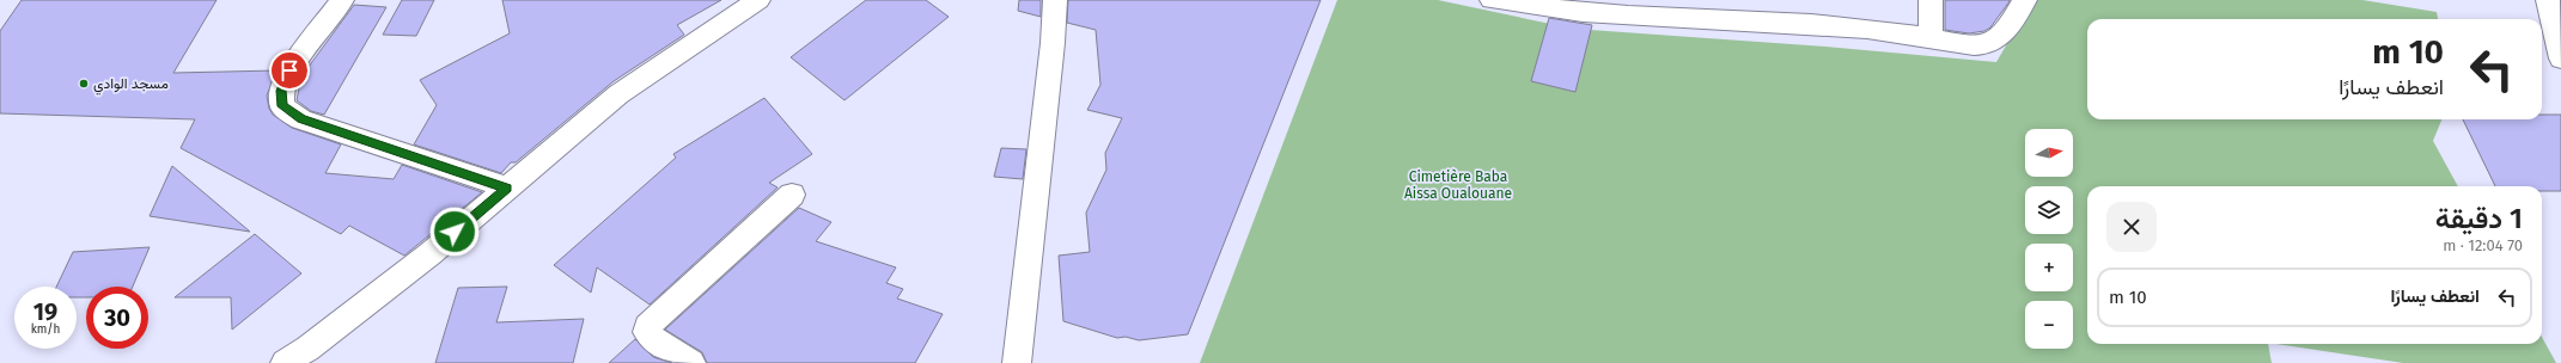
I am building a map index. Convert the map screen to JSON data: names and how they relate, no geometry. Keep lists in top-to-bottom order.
{
  "parks": ["Cimetière Baba Aissa Oualouane"],
  "places": ["مسجد الوادي"],
  "north": "right",
  "page": {
    "turn": ["10 m", "انعطف يسارًا"],
    "map_buttons": ["+", "−"],
    "heading": ["1 دقيقة", "70 m · 12:04"],
    "list": [
      {
        "name": "انعطف يسارًا",
        "value": "10 m"
      }
    ],
    "speed": "19 km/h",
    "limit": "30"
  }
}
